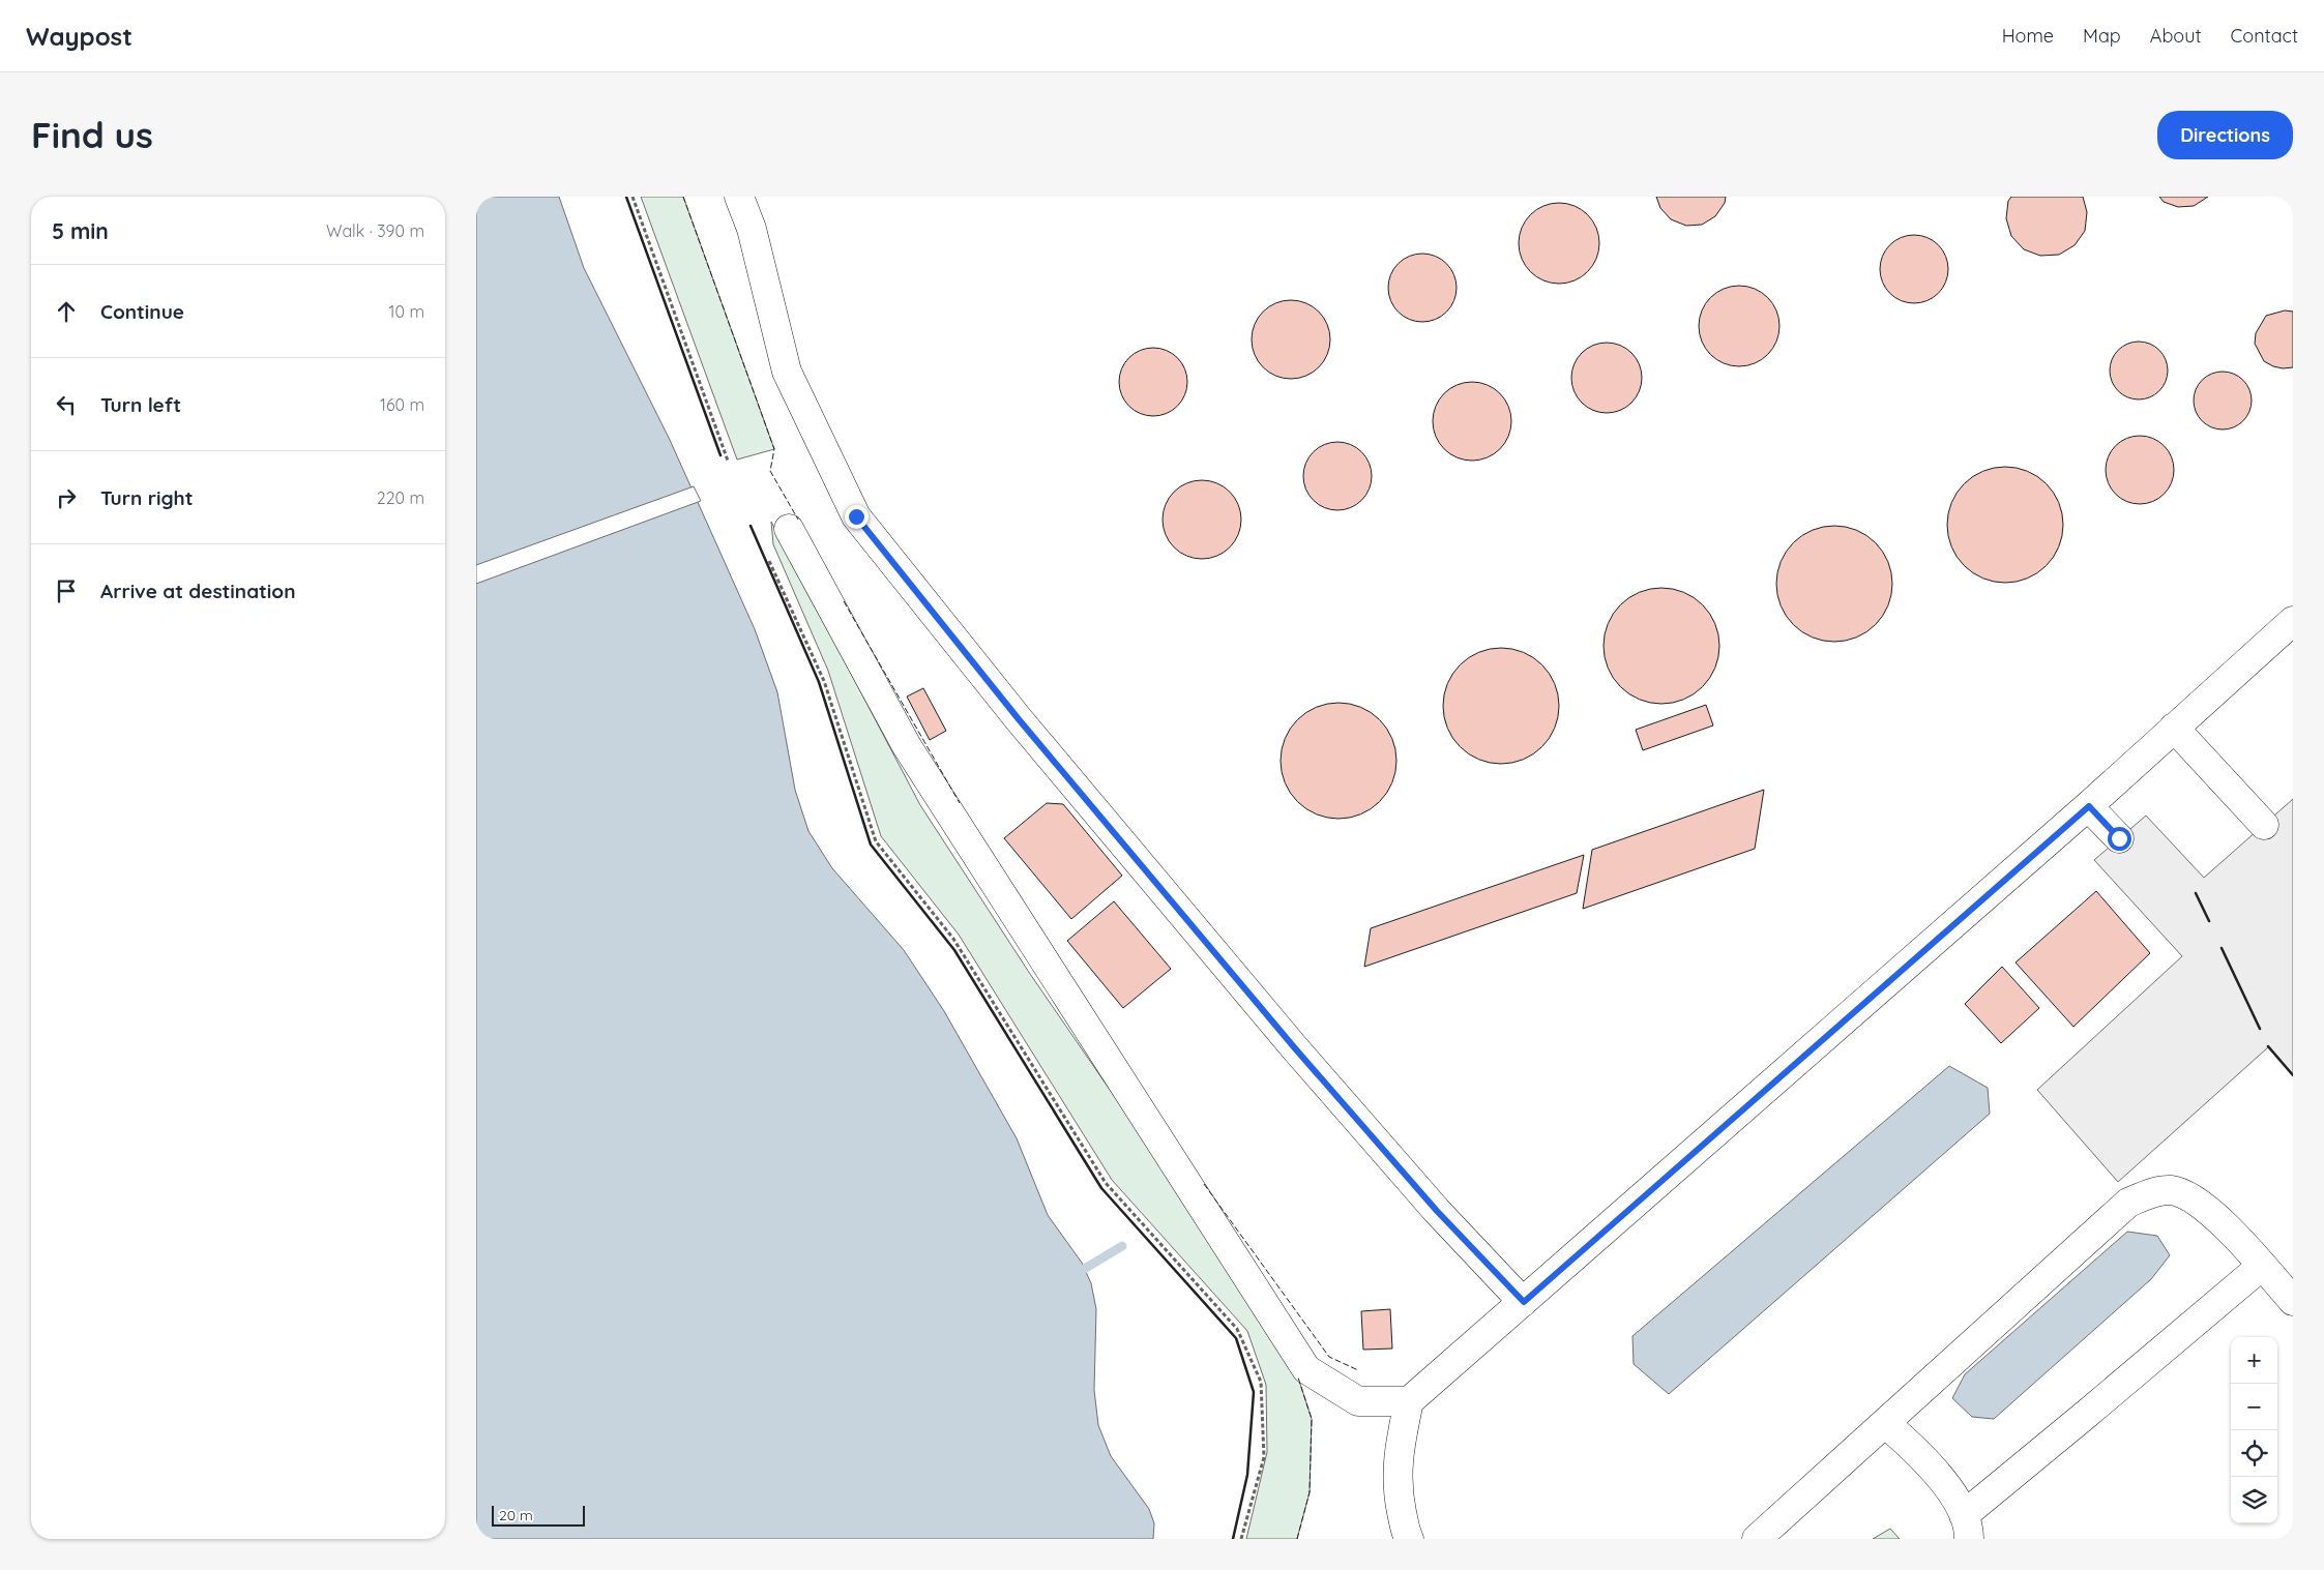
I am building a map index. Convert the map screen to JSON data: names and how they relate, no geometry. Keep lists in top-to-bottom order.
{
  "scale_bar": "20 m",
  "page": {
    "header": "Waypost",
    "nav": [
      "Home",
      "Map",
      "About",
      "Contact"
    ],
    "buttons": "Directions",
    "title": "Find us",
    "heading": ["5 min", "Walk · 390 m"],
    "list": [
      ["Continue", "10 m"],
      ["Turn left", "160 m"],
      ["Turn right", "220 m"],
      "Arrive at destination"
    ],
    "map_buttons": ["+", "−"],
    "scale": "20 m"
  }
}
